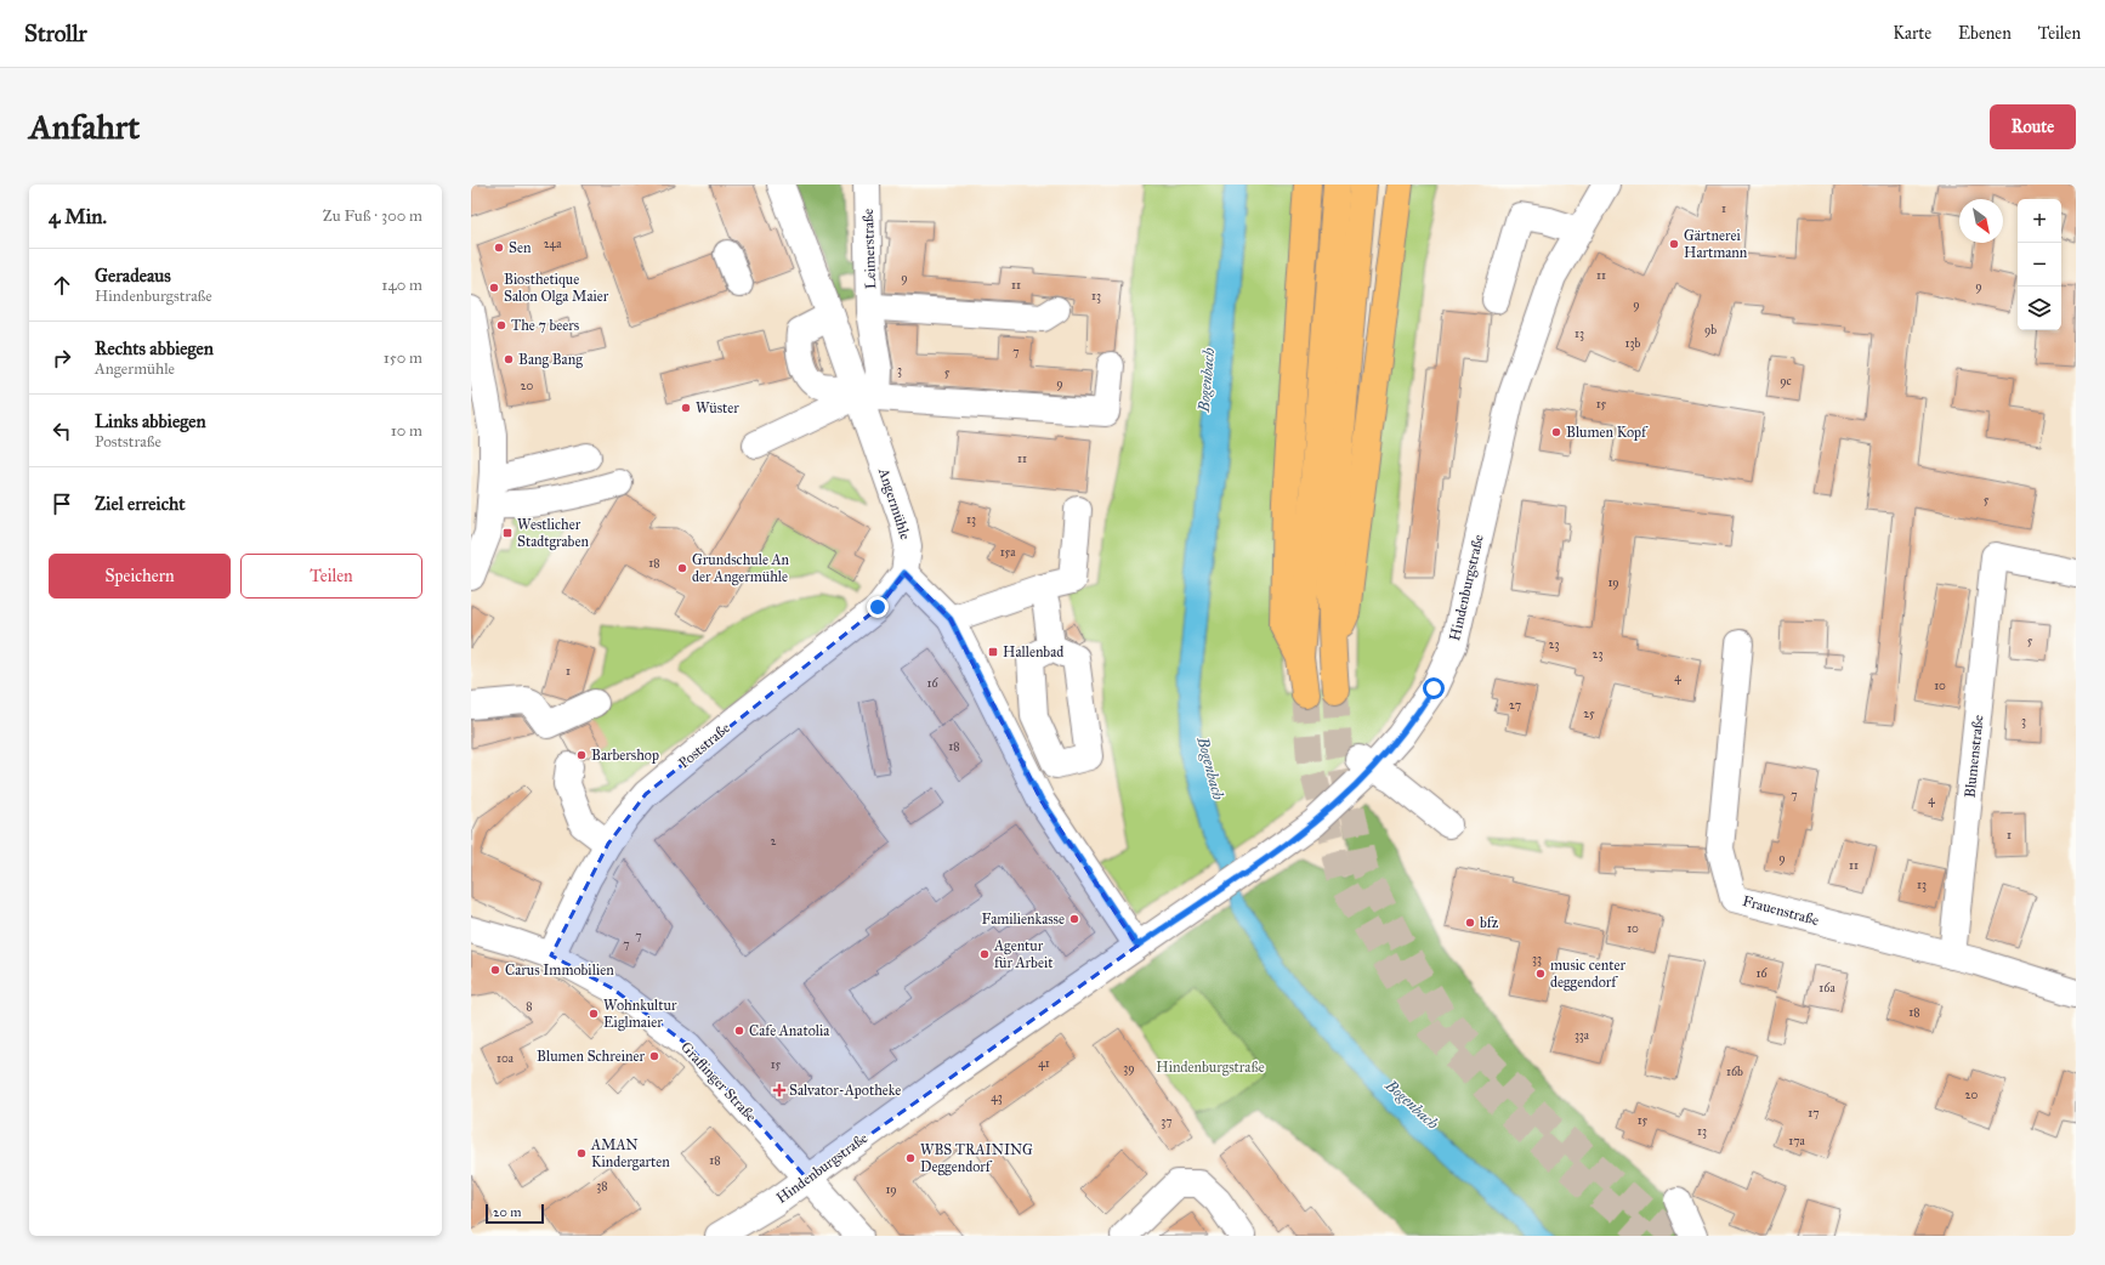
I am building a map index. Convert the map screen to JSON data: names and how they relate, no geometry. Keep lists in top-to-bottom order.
{
  "streets": {
    "street": [
      "Leimerstraße",
      "Angermühle",
      "Hindenburgstraße",
      "Poststraße",
      "Blumenstraße",
      "Frauenstraße",
      "Graflinger Straße"
    ]
  },
  "crossings": [
    ["Leimerstraße", "Angermühle"],
    ["Angermühle", "Poststraße"],
    ["Hindenburgstraße", "Graflinger Straße"],
    ["Poststraße", "Graflinger Straße"],
    ["Blumenstraße", "Frauenstraße"]
  ],
  "water": ["Bogenbach"],
  "parks": ["Hindenburgstraße"],
  "places": {
    "other": [
      "Gärtnerei Hartmann",
      "Sen",
      "Biosthetique Salon Olga Maier",
      "The 7 beers",
      "Bang Bang",
      "Wüster",
      "Blumen Kopf",
      "Grundschule An der Angermühle",
      "Barbershop",
      "Familienkasse",
      "bfz",
      "Agentur für Arbeit",
      "Carus Immobilien",
      "music center deggendorf",
      "Wohnkultur Eiglmaier",
      "Cafe Anatolia",
      "Blumen Schreiner",
      "AMAN Kindergarten",
      "WBS TRAINING Deggendorf"
    ],
    "transit": ["Westlicher Stadtgraben", "Hallenbad"],
    "health": ["Salvator-Apotheke"]
  },
  "house_numbers": [
    "1",
    "24a",
    "11",
    "9",
    "11",
    "9",
    "13",
    "9",
    "9b",
    "13",
    "13b",
    "7",
    "3",
    "5",
    "9c",
    "9",
    "20",
    "15",
    "11",
    "5",
    "13",
    "15a",
    "18",
    "19",
    "5",
    "23",
    "23",
    "1",
    "4",
    "16",
    "10",
    "27",
    "25",
    "3",
    "18",
    "7",
    "4",
    "1",
    "2",
    "9",
    "11",
    "13",
    "10",
    "7",
    "7",
    "33",
    "16",
    "16a",
    "8",
    "18",
    "33a",
    "10a",
    "41",
    "15",
    "39",
    "16b",
    "20",
    "43",
    "17",
    "15",
    "37",
    "13",
    "17a",
    "18",
    "38",
    "19"
  ],
  "scale_bar": "20 m",
  "north": "bottom right",
  "page": {
    "header": "Strollr",
    "nav": ["Karte", "Ebenen", "Teilen"],
    "buttons": [
      "Route",
      ["Speichern", "Teilen"]
    ],
    "title": "Anfahrt",
    "heading": ["4 Min.", "Zu Fuß · 300 m"],
    "map_buttons": ["+", "−"],
    "list": [
      ["Geradeaus", "Hindenburgstraße", "140 m"],
      ["Rechts abbiegen", "Angermühle", "150 m"],
      ["Links abbiegen", "Poststraße", "10 m"],
      "Ziel erreicht"
    ],
    "scale": "20 m"
  }
}
